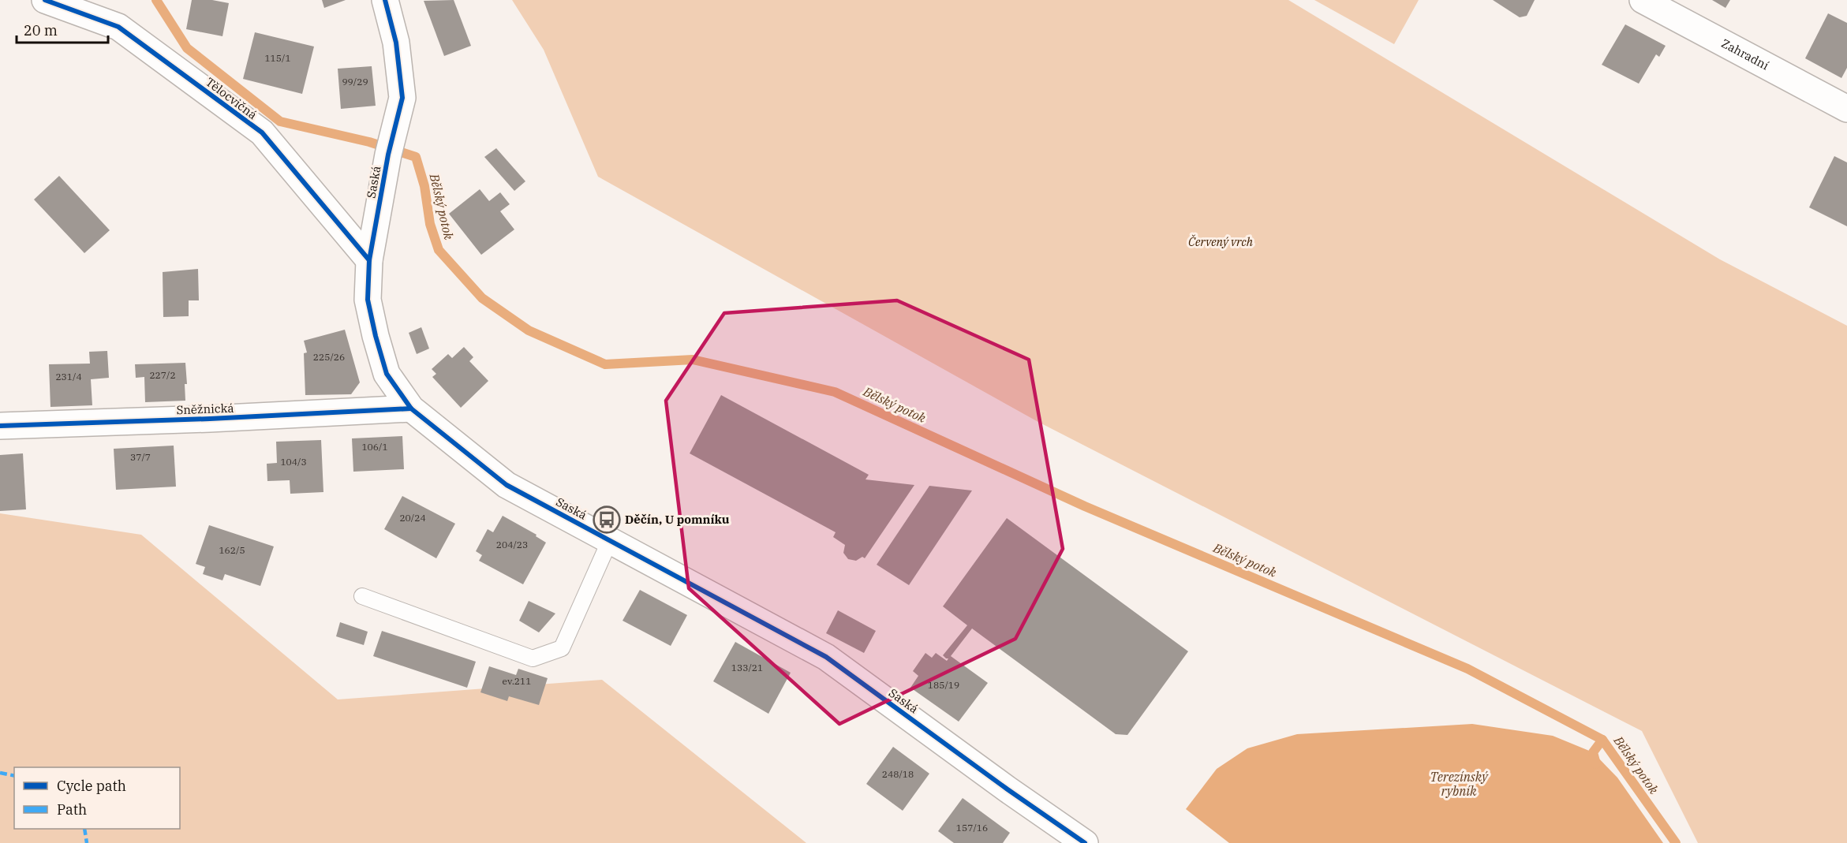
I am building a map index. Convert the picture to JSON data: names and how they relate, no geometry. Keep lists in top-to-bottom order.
{
  "streets": {
    "street": [
      "Zahradní",
      "Tělocvičná",
      "Saská",
      "Sněžnická"
    ]
  },
  "crossings": [
    ["Tělocvičná", "Saská"],
    ["Saská", "Sněžnická"]
  ],
  "water": ["Bělský potok", "Terezínský rybník"],
  "parks": ["Červený vrch"],
  "places": {
    "bus stop": ["Děčín, U pomníku"]
  },
  "house_numbers": [
    "115/1",
    "99/29",
    "225/26",
    "227/2",
    "231/4",
    "106/1",
    "37/7",
    "104/3",
    "20/24",
    "204/23",
    "162/5",
    "133/21",
    "ev.211",
    "185/19",
    "248/18",
    "157/16"
  ],
  "legend": ["Cycle path", "Path"],
  "scale_bar": "20 m"
}
